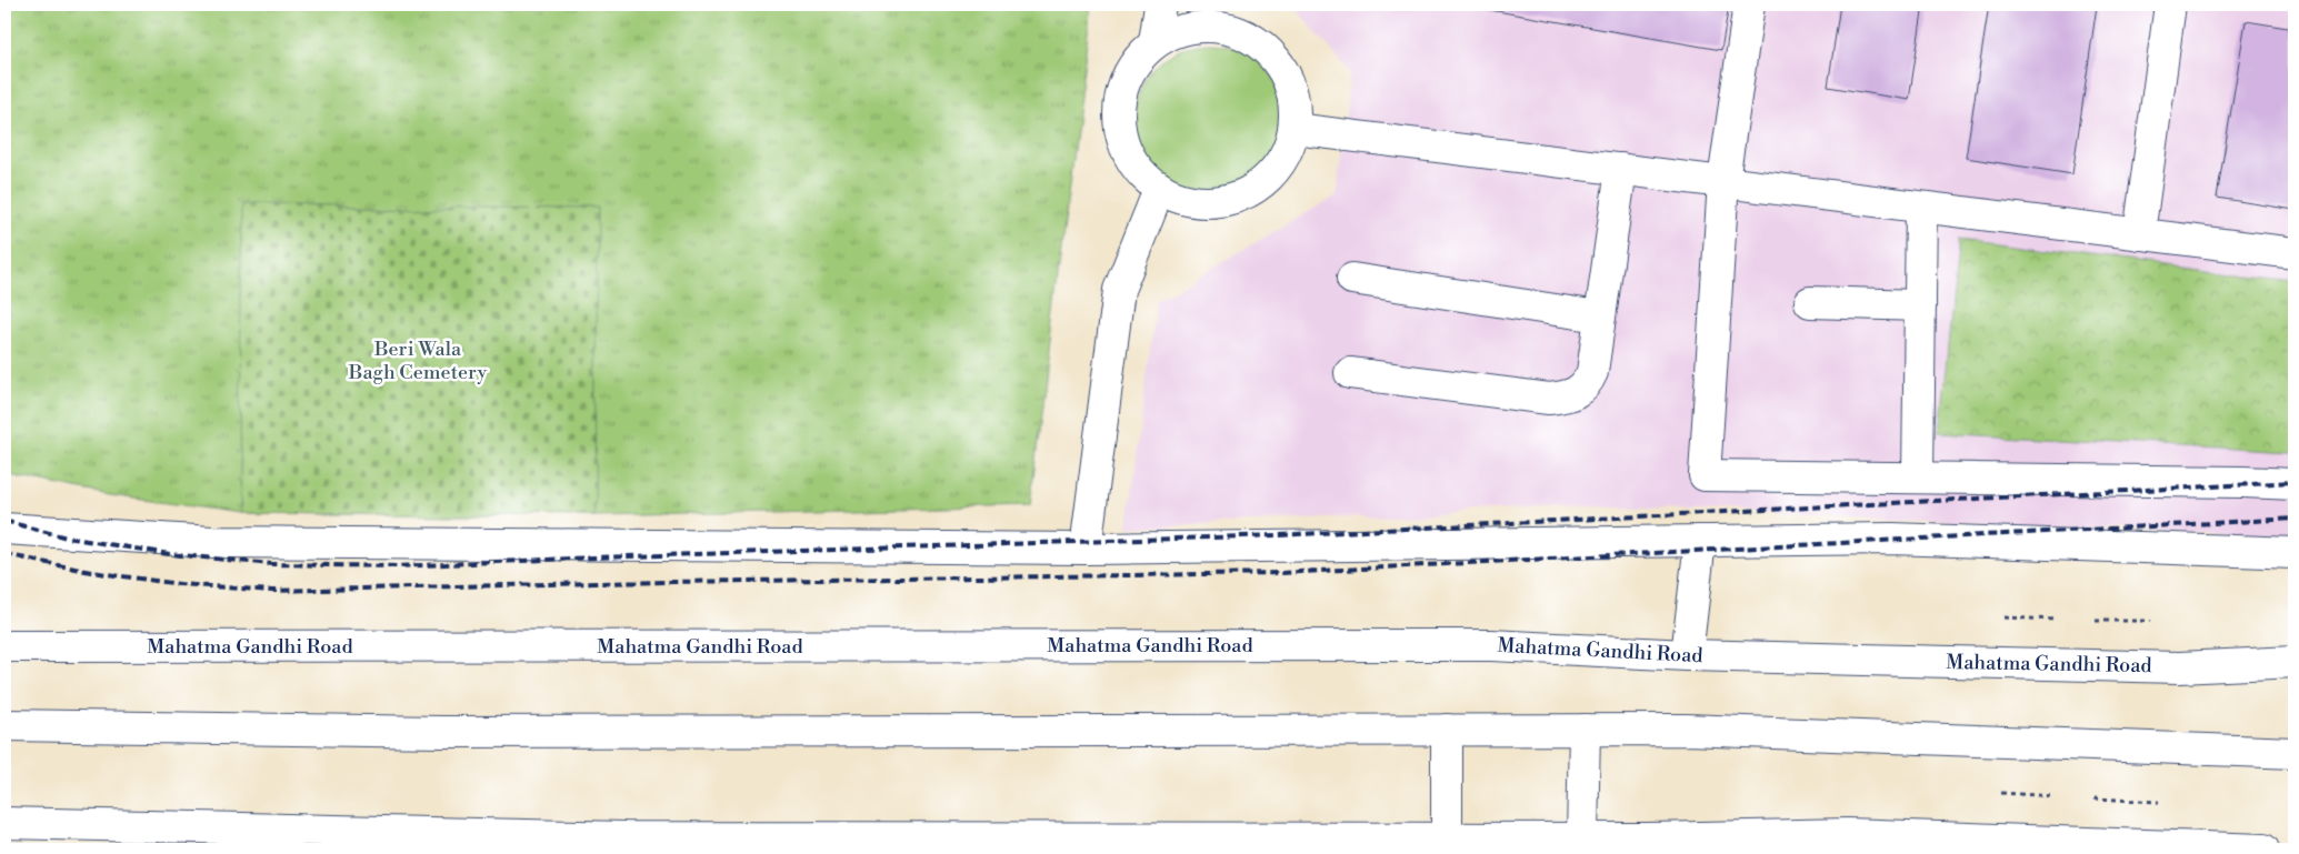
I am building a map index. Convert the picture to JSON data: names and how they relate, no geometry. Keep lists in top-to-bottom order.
{
  "streets": {
    "main road": ["Mahatma Gandhi Road"]
  },
  "parks": ["Beri Wala Bagh Cemetery"]
}
